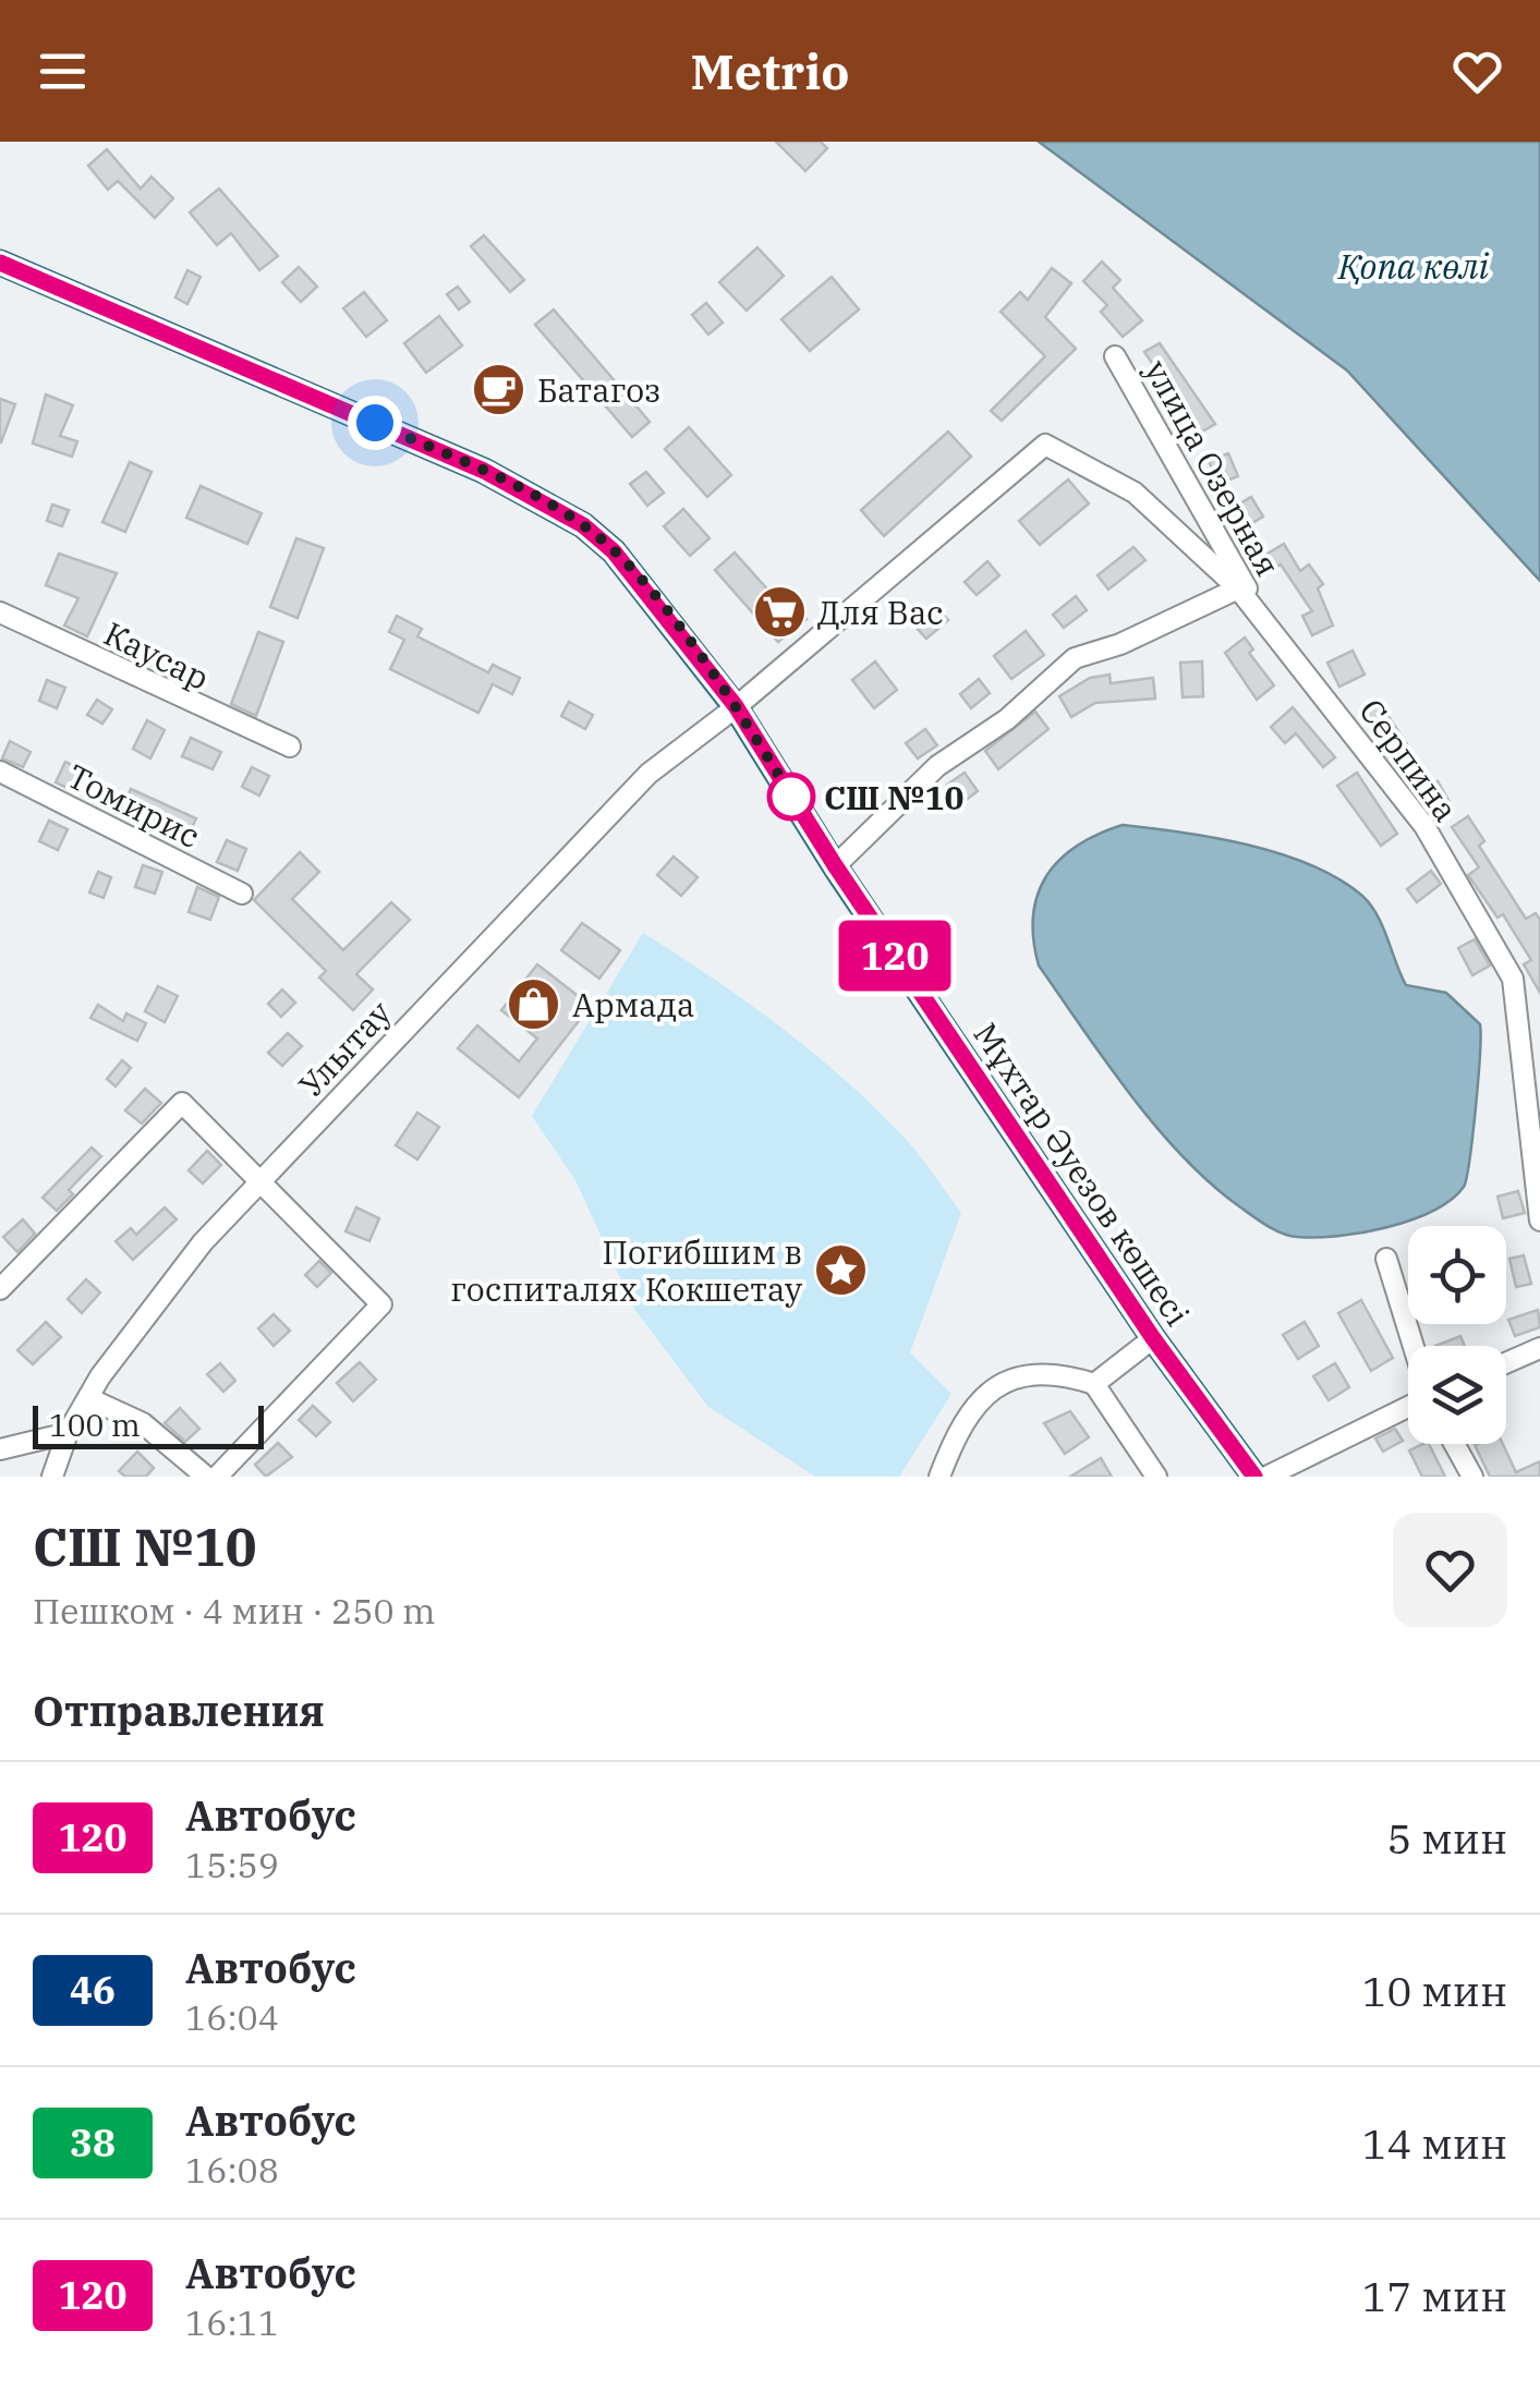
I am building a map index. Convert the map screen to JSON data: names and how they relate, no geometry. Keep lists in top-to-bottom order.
{
  "streets": {
    "main road": ["Мұхтар Әуезов көшесі"],
    "street": [
      "улица Озерная",
      "Каусар",
      "Серпина",
      "Томирис",
      "Улытау"
    ]
  },
  "crossings": [
    ["улица Озерная", "Серпина"],
    ["Серпина", "Улытау"],
    ["Улытау", "Мұхтар Әуезов көшесі"]
  ],
  "water": ["Қопа көлі"],
  "places": {
    "cafe": ["Батагоз"],
    "supermarket": ["Для Вас"],
    "other": ["СШ №10"],
    "shop": ["Армада"],
    "place": ["Погибшим в госпиталях Кокшетау"]
  },
  "lines": ["bus line 120"],
  "scale_bar": "100 m",
  "page": {
    "header": "Metrio",
    "on_map": "120",
    "scale": "100 m",
    "heading": [
      ["СШ №10", "Пешком · 4 мин · 250 m"],
      "Отправления"
    ],
    "list": [
      {
        "mark": "120",
        "name": "Автобус",
        "note": "15:59",
        "value": "5 мин"
      },
      {
        "mark": "46",
        "name": "Автобус",
        "note": "16:04",
        "value": "10 мин"
      },
      {
        "mark": "38",
        "name": "Автобус",
        "note": "16:08",
        "value": "14 мин"
      },
      {
        "mark": "120",
        "name": "Автобус",
        "note": "16:11",
        "value": "17 мин"
      }
    ]
  }
}
